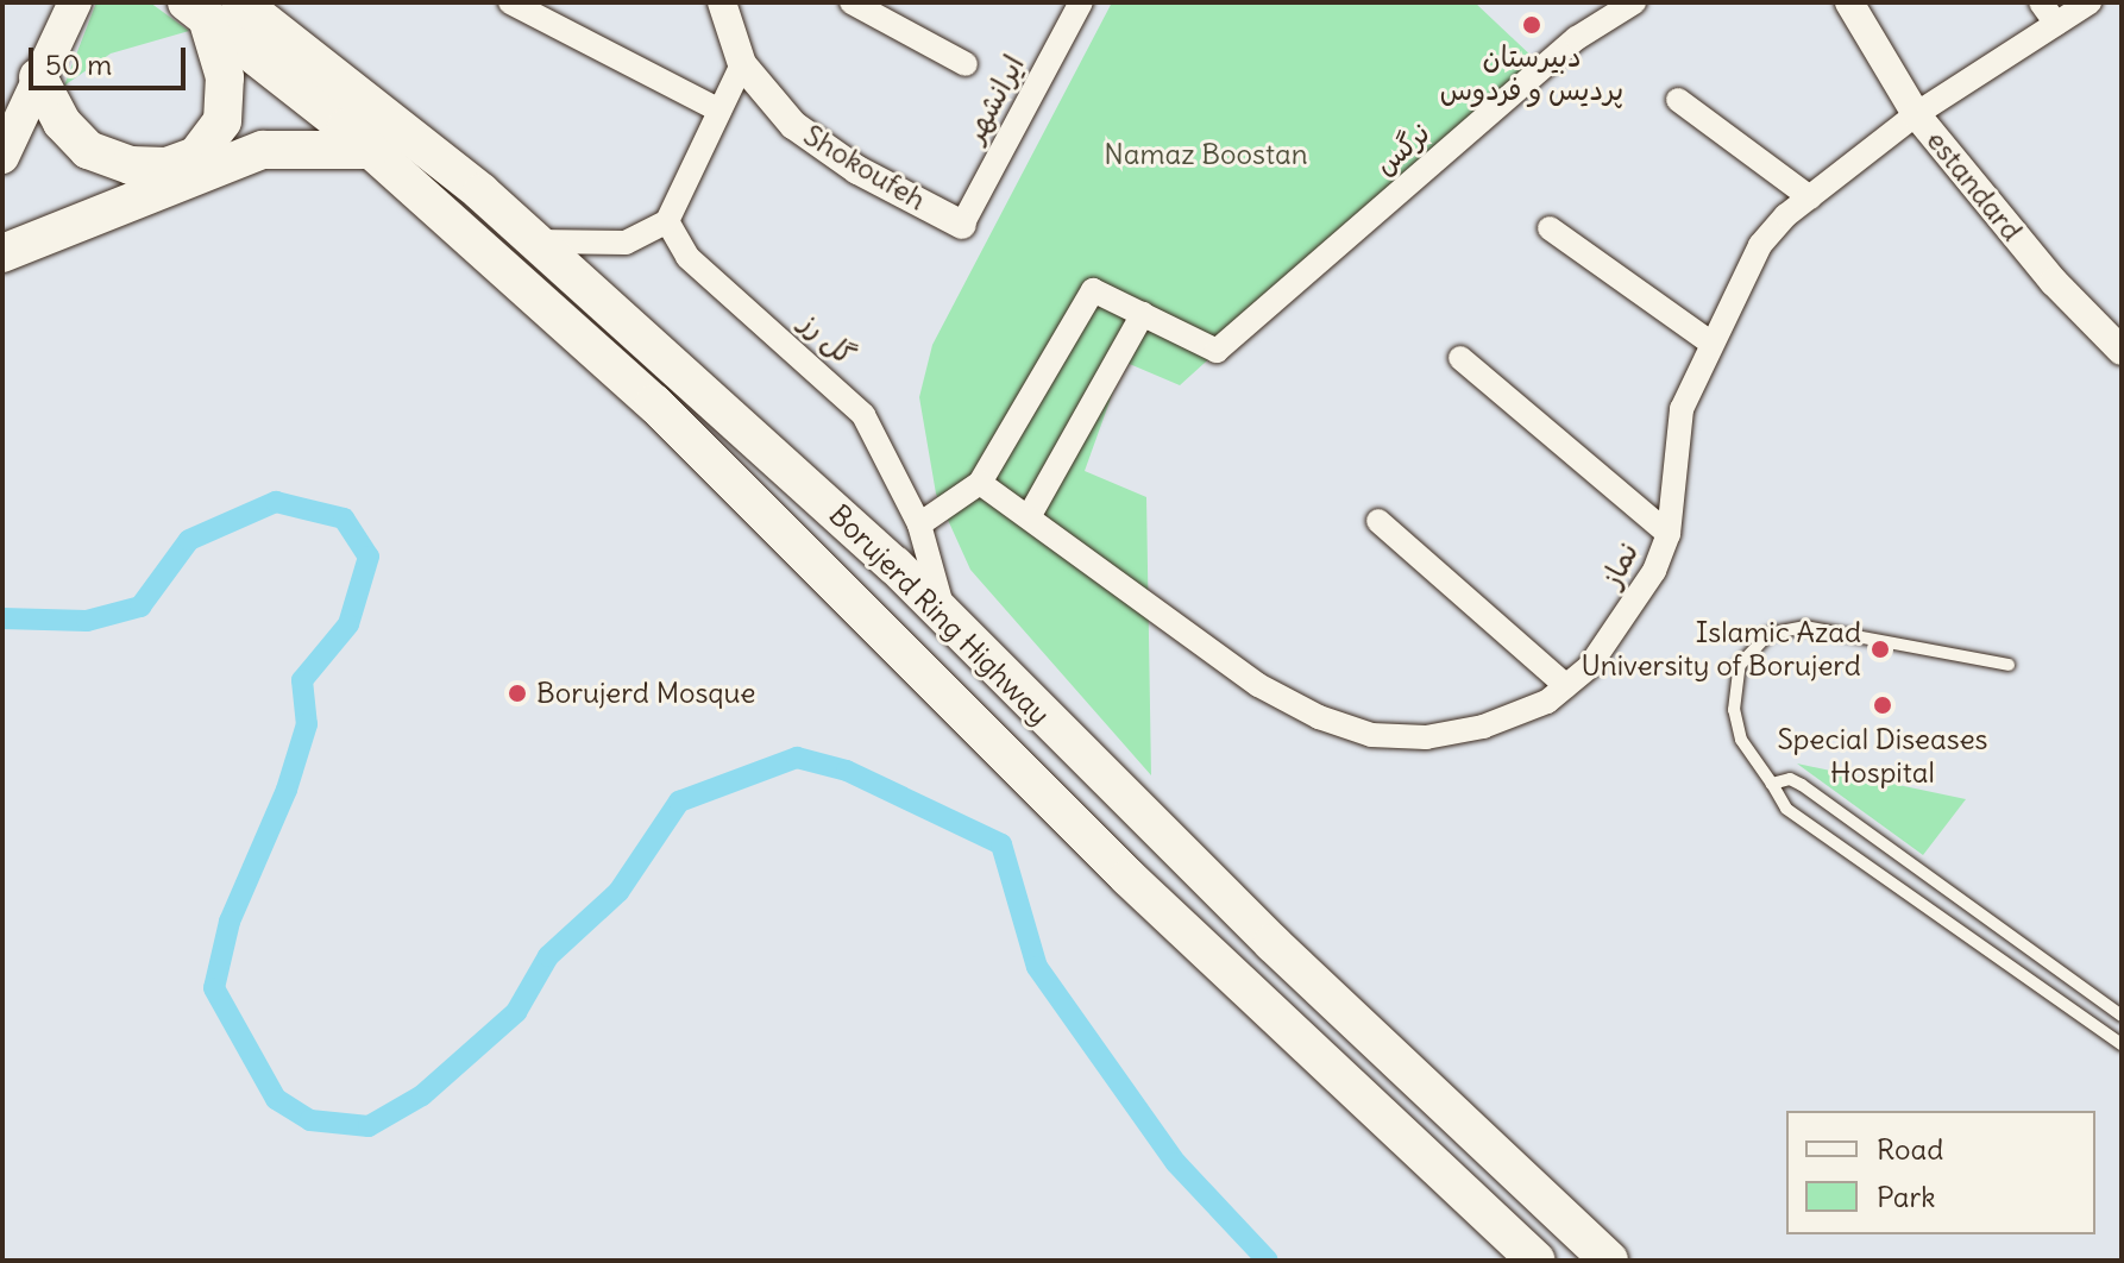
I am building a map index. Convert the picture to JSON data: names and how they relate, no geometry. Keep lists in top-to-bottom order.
{
  "streets": {
    "highway": ["Borujerd Ring Highway"],
    "street": [
      "ایرانشهر",
      "نرگس",
      "Shokoufeh",
      "estandard",
      "گل رز",
      "نماز"
    ]
  },
  "crossings": [
    ["ایرانشهر", "Shokoufeh"],
    ["estandard", "نماز"],
    ["گل رز", "Borujerd Ring Highway"]
  ],
  "parks": ["Namaz Boostan"],
  "places": [
    "دبیرستان پردیس و فردوس",
    "Islamic Azad University of Borujerd",
    "Borujerd Mosque",
    "Special Diseases Hospital"
  ],
  "legend": ["Road", "Park"],
  "scale_bar": "50 m"
}
